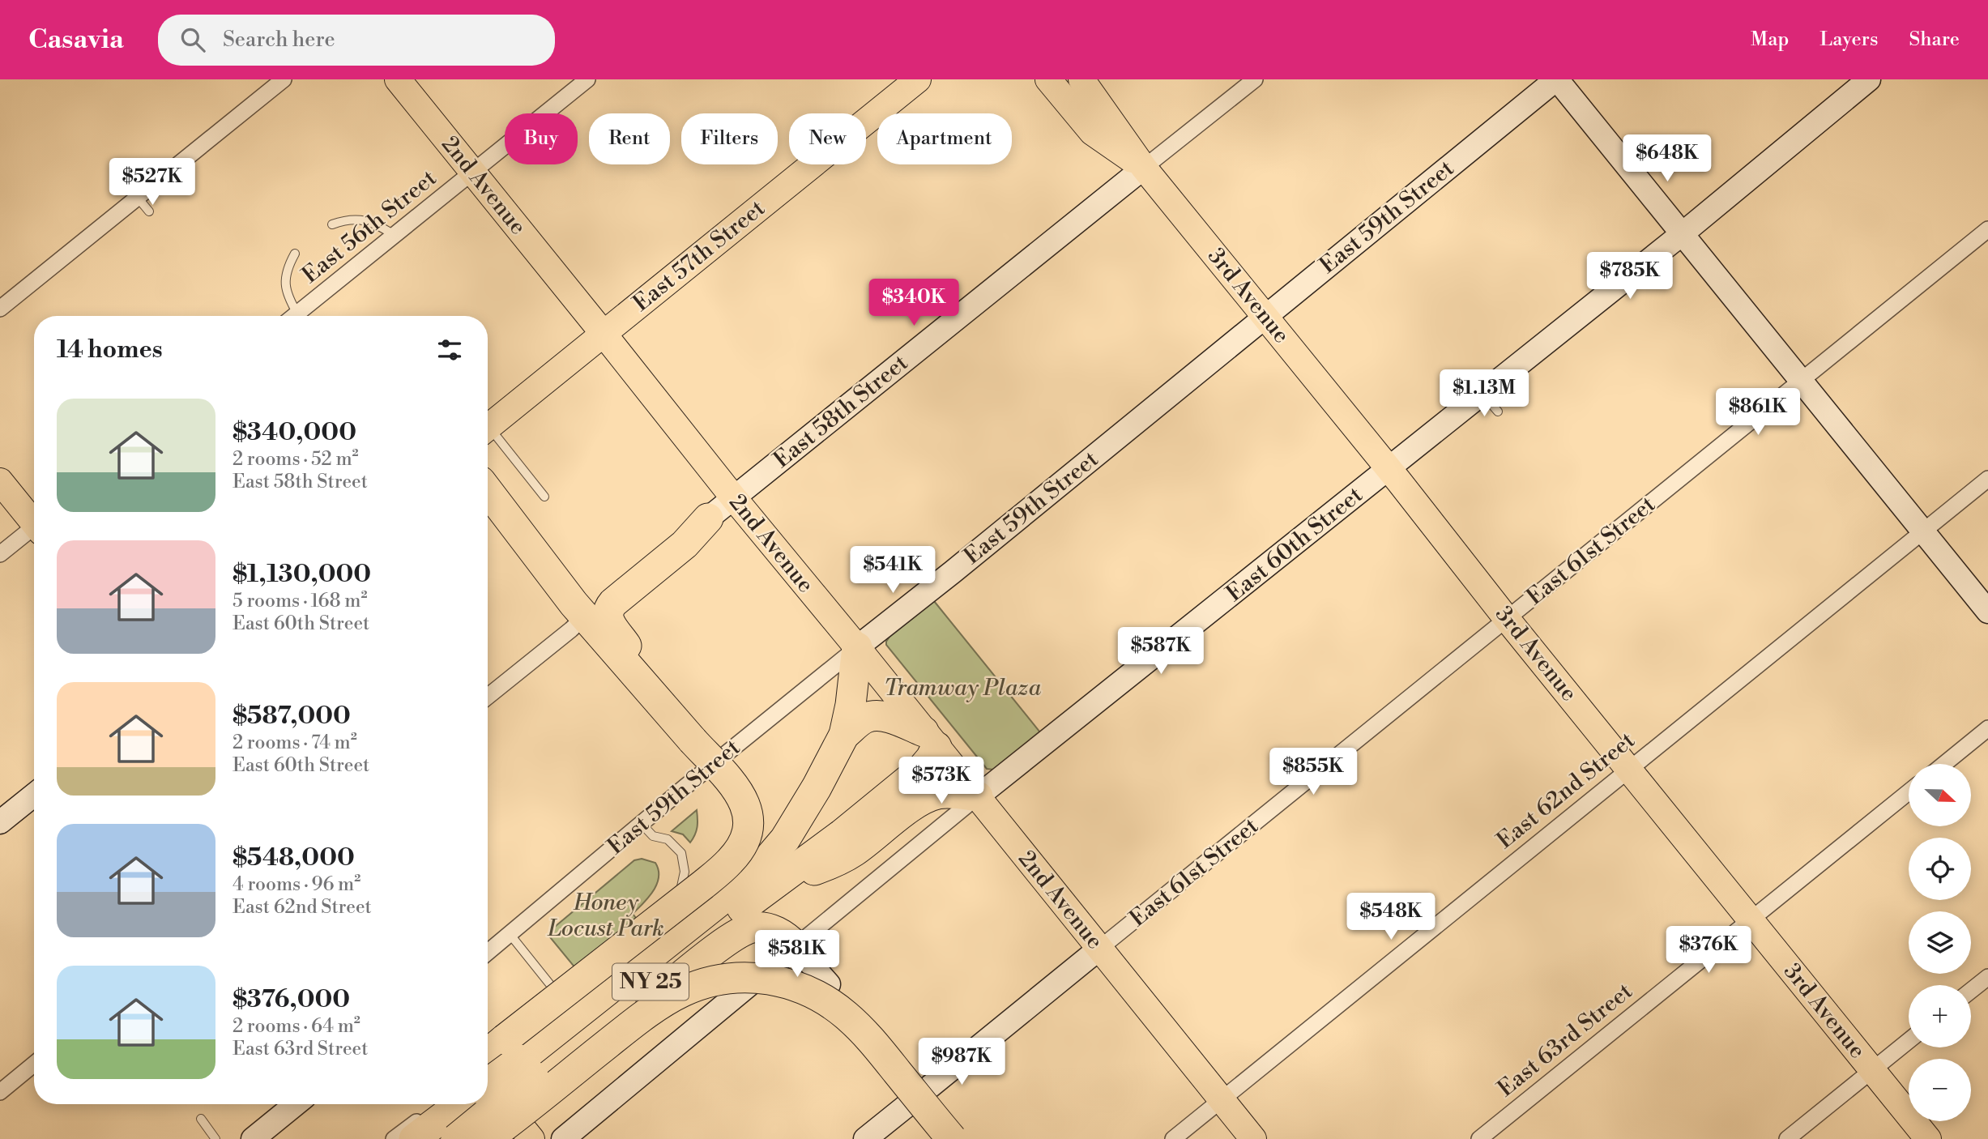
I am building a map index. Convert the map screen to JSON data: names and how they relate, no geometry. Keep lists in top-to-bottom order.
{
  "streets": {
    "highway": ["NY 25"],
    "main road": [
      "2nd Avenue",
      "East 59th Street",
      "East 57th Street",
      "3rd Avenue",
      "East 58th Street",
      "East 60th Street",
      "East 61st Street"
    ],
    "street": ["East 56th Street", "East 62nd Street", "East 63rd Street"]
  },
  "crossings": [
    ["2nd Avenue", "East 59th Street"],
    ["2nd Avenue", "East 56th Street"],
    ["2nd Avenue", "East 57th Street"],
    ["2nd Avenue", "East 58th Street"],
    ["2nd Avenue", "East 60th Street"],
    ["2nd Avenue", "East 61st Street"],
    ["2nd Avenue", "East 62nd Street"],
    ["2nd Avenue", "NY 25"],
    ["East 59th Street", "3rd Avenue"],
    ["East 59th Street", "NY 25"],
    ["3rd Avenue", "East 58th Street"],
    ["3rd Avenue", "East 60th Street"],
    ["3rd Avenue", "East 61st Street"],
    ["3rd Avenue", "East 62nd Street"],
    ["3rd Avenue", "East 63rd Street"],
    ["East 60th Street", "NY 25"]
  ],
  "parks": ["Tramway Plaza", "Honey Locust Park"],
  "north": "right",
  "page": {
    "header": "Casavia",
    "search": "Search here",
    "nav": ["Map", "Layers", "Share"],
    "chip": [
      "Buy",
      "Rent",
      "Filters",
      "New",
      "Apartment"
    ],
    "price": [
      "$648K",
      "$527K",
      "$785K",
      "$340K",
      "$1.13M",
      "$861K",
      "$541K",
      "$587K",
      "$855K",
      "$573K",
      "$548K",
      "$376K",
      "$581K",
      "$987K"
    ],
    "heading": "14 homes",
    "list": [
      {
        "name": "$340,000",
        "note": "2 rooms · 52 m² · East 58th Street"
      },
      {
        "name": "$1,130,000",
        "note": "5 rooms · 168 m² · East 60th Street"
      },
      {
        "name": "$587,000",
        "note": "2 rooms · 74 m² · East 60th Street"
      },
      {
        "name": "$548,000",
        "note": "4 rooms · 96 m² · East 62nd Street"
      },
      {
        "name": "$376,000",
        "note": "2 rooms · 64 m² · East 63rd Street"
      }
    ],
    "map_buttons": ["+", "−"]
  }
}
